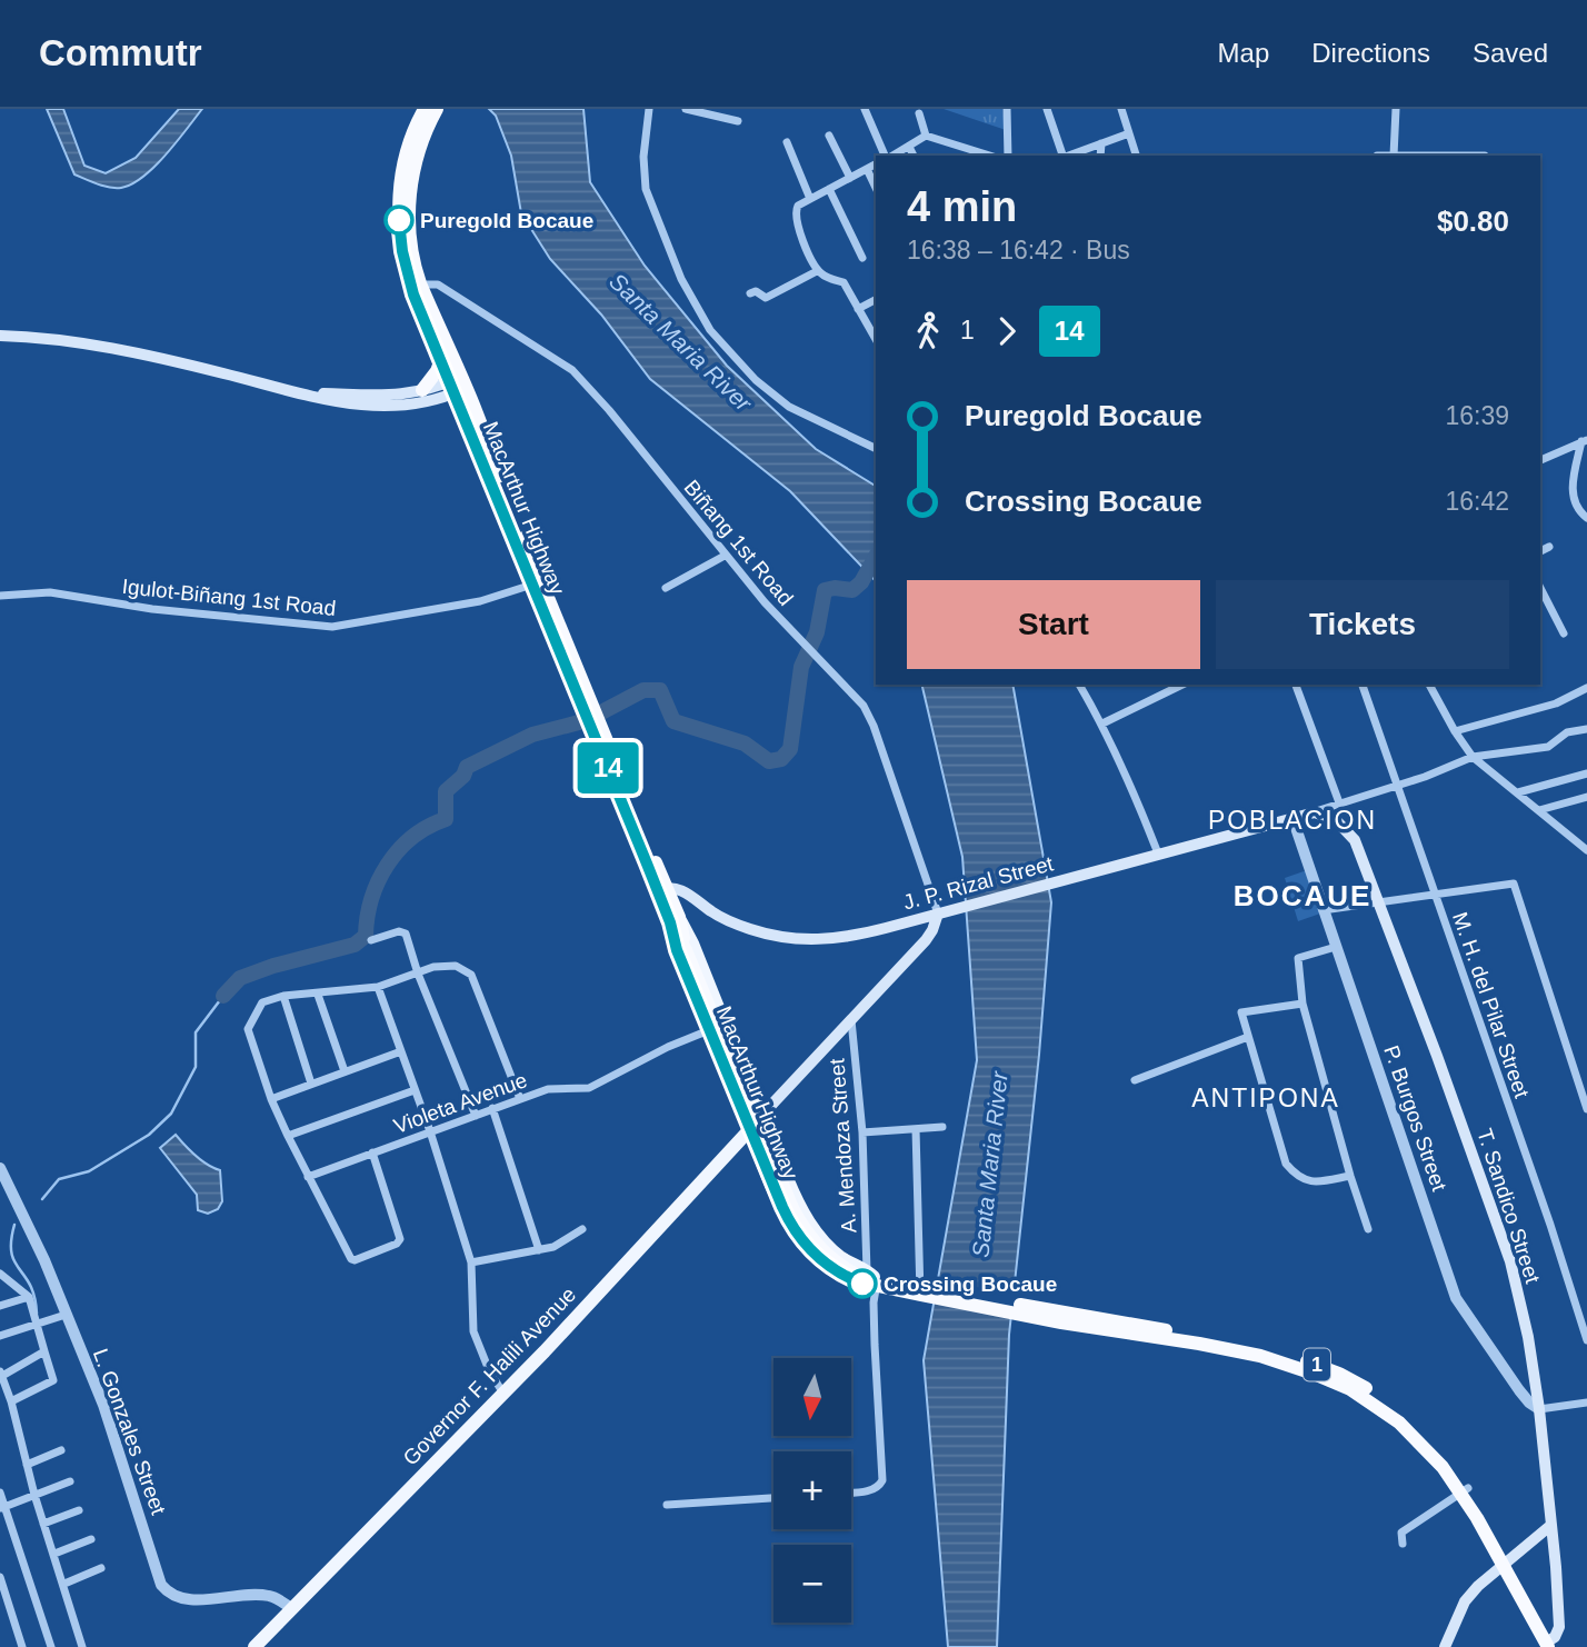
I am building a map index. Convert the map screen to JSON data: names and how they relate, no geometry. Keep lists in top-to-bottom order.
{
  "streets": {
    "highway": ["MacArthur Highway", "1"],
    "main road": ["J. P. Rizal Street", "T. Sandico Street", "Governor F. Halili Avenue"],
    "street": [
      "Biñang 1st Road",
      "Igulot-Biñang 1st Road",
      "M. H. del Pilar Street",
      "Violeta Avenue",
      "P. Burgos Street",
      "A. Mendoza Street",
      "L. Gonzales Street"
    ]
  },
  "crossings": [
    ["MacArthur Highway", "Biñang 1st Road"],
    ["MacArthur Highway", "Igulot-Biñang 1st Road"],
    ["MacArthur Highway", "J. P. Rizal Street"],
    ["MacArthur Highway", "Violeta Avenue"],
    ["MacArthur Highway", "A. Mendoza Street"],
    ["MacArthur Highway", "T. Sandico Street"],
    ["MacArthur Highway", "1"],
    ["MacArthur Highway", "Governor F. Halili Avenue"],
    ["Biñang 1st Road", "J. P. Rizal Street"],
    ["J. P. Rizal Street", "P. Burgos Street"],
    ["J. P. Rizal Street", "T. Sandico Street"],
    ["P. Burgos Street", "T. Sandico Street"],
    ["A. Mendoza Street", "1"],
    ["Governor F. Halili Avenue", "L. Gonzales Street"]
  ],
  "districts": ["POBLACION", "BOCAUE", "ANTIPONA"],
  "water": ["Santa Maria River"],
  "places": ["Puregold Bocaue", "Crossing Bocaue"],
  "lines": ["bus line 14"],
  "north": "bottom",
  "page": {
    "header": "Commutr",
    "nav": ["Map", "Directions", "Saved"],
    "on_map": "14",
    "heading": ["4 min", "16:38 – 16:42 · Bus", "$0.80"],
    "legs": ["1", "14"],
    "list": [
      {
        "name": "Puregold Bocaue",
        "value": "16:39"
      },
      {
        "name": "Crossing Bocaue",
        "value": "16:42"
      }
    ],
    "buttons": ["Start", "Tickets"],
    "map_buttons": ["+", "−"]
  }
}
